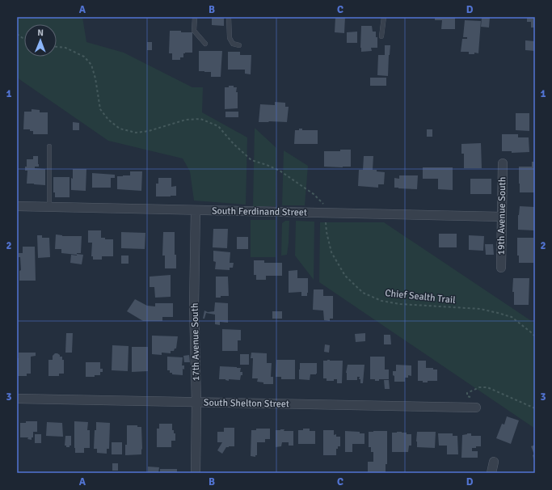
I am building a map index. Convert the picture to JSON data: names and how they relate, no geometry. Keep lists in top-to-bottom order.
{
  "streets": {
    "street": [
      "South Ferdinand Street",
      "19th Avenue South",
      "17th Avenue South",
      "South Shelton Street"
    ],
    "path": ["Chief Sealth Trail"]
  },
  "crossings": [
    ["South Ferdinand Street", "19th Avenue South"],
    ["South Ferdinand Street", "17th Avenue South"],
    ["17th Avenue South", "South Shelton Street"]
  ],
  "north": "top",
  "grid": {
    "columns": [
      "A",
      "B",
      "C",
      "D"
    ],
    "rows": ["1", "2", "3"]
  }
}
